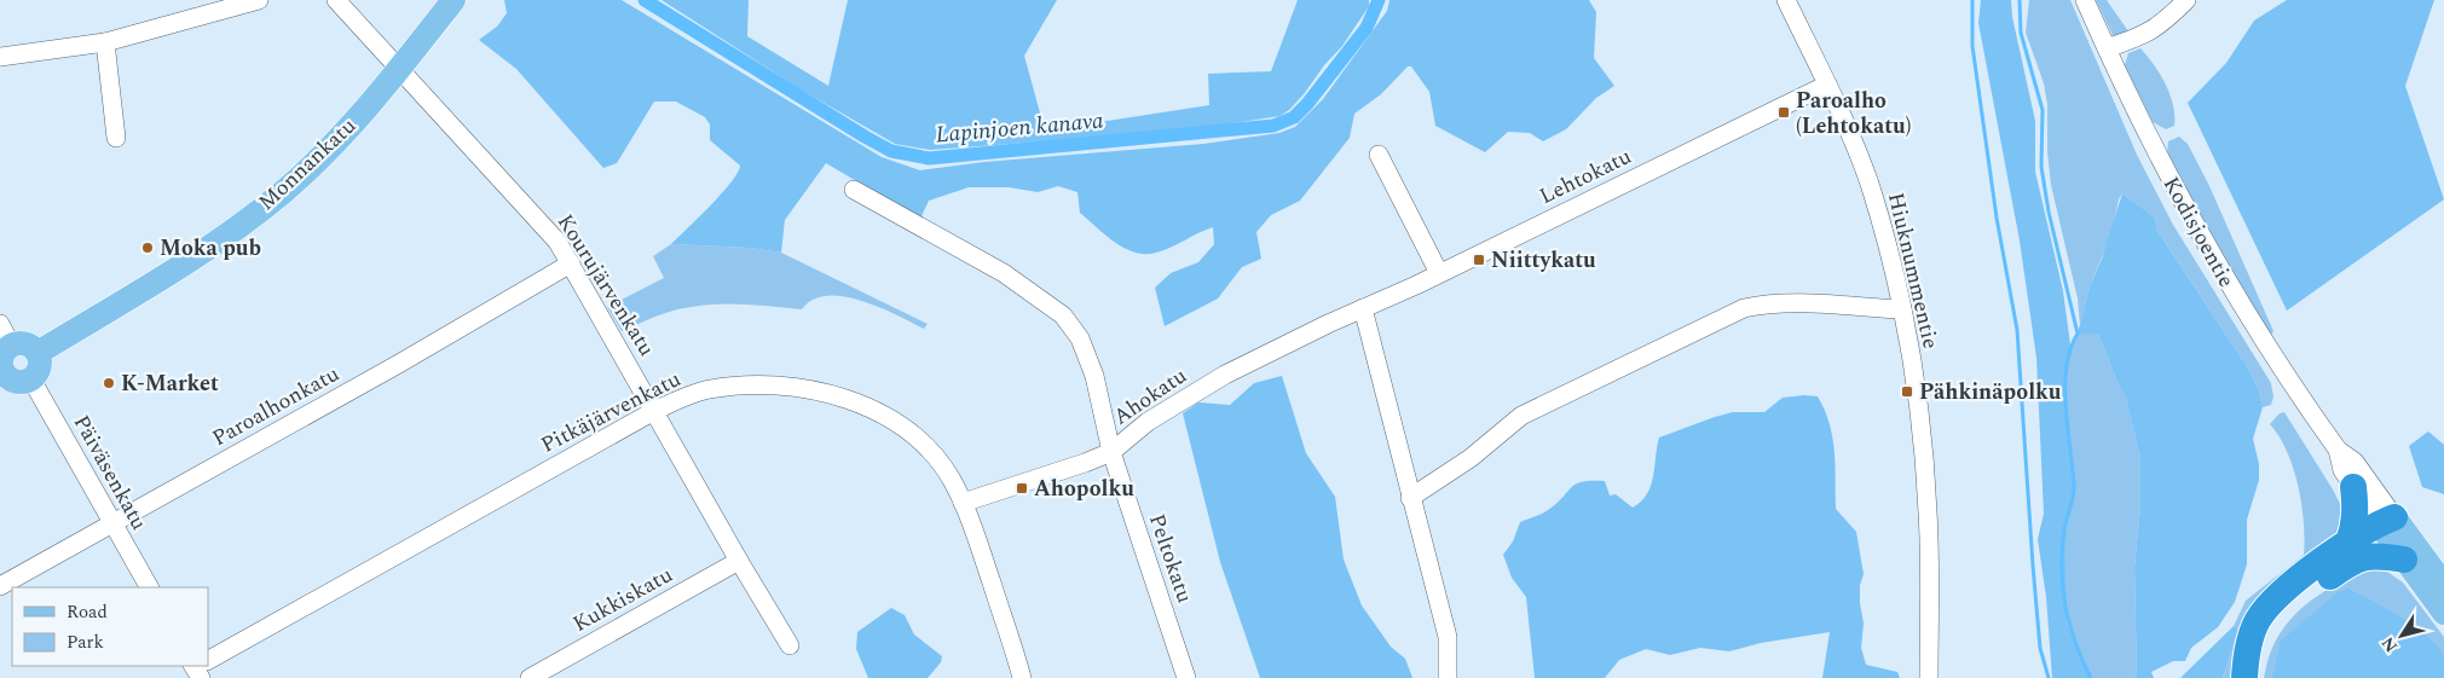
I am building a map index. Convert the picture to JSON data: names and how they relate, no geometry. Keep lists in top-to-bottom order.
{
  "streets": {
    "main road": ["Monnankatu", "Kodisjoentie"],
    "street": [
      "Lehtokatu",
      "Hiuknummentie",
      "Kourujärvenkatu",
      "Ahokatu",
      "Paroalhonkatu",
      "Pitkäjärvenkatu",
      "Päiväsenkatu",
      "Peltokatu",
      "Kukkiskatu"
    ]
  },
  "crossings": [
    ["Monnankatu", "Kourujärvenkatu"],
    ["Monnankatu", "Päiväsenkatu"],
    ["Lehtokatu", "Hiuknummentie"],
    ["Lehtokatu", "Ahokatu"],
    ["Kourujärvenkatu", "Paroalhonkatu"],
    ["Kourujärvenkatu", "Pitkäjärvenkatu"],
    ["Kourujärvenkatu", "Kukkiskatu"],
    ["Ahokatu", "Pitkäjärvenkatu"],
    ["Ahokatu", "Peltokatu"],
    ["Paroalhonkatu", "Päiväsenkatu"]
  ],
  "water": ["Lapinjoen kanava"],
  "places": {
    "transit": [
      "Paroalho (Lehtokatu)",
      "Niittykatu",
      "Pähkinäpolku",
      "Ahopolku"
    ],
    "other": ["Moka pub", "K-Market"]
  },
  "legend": ["Road", "Park"],
  "north": "bottom left"
}
